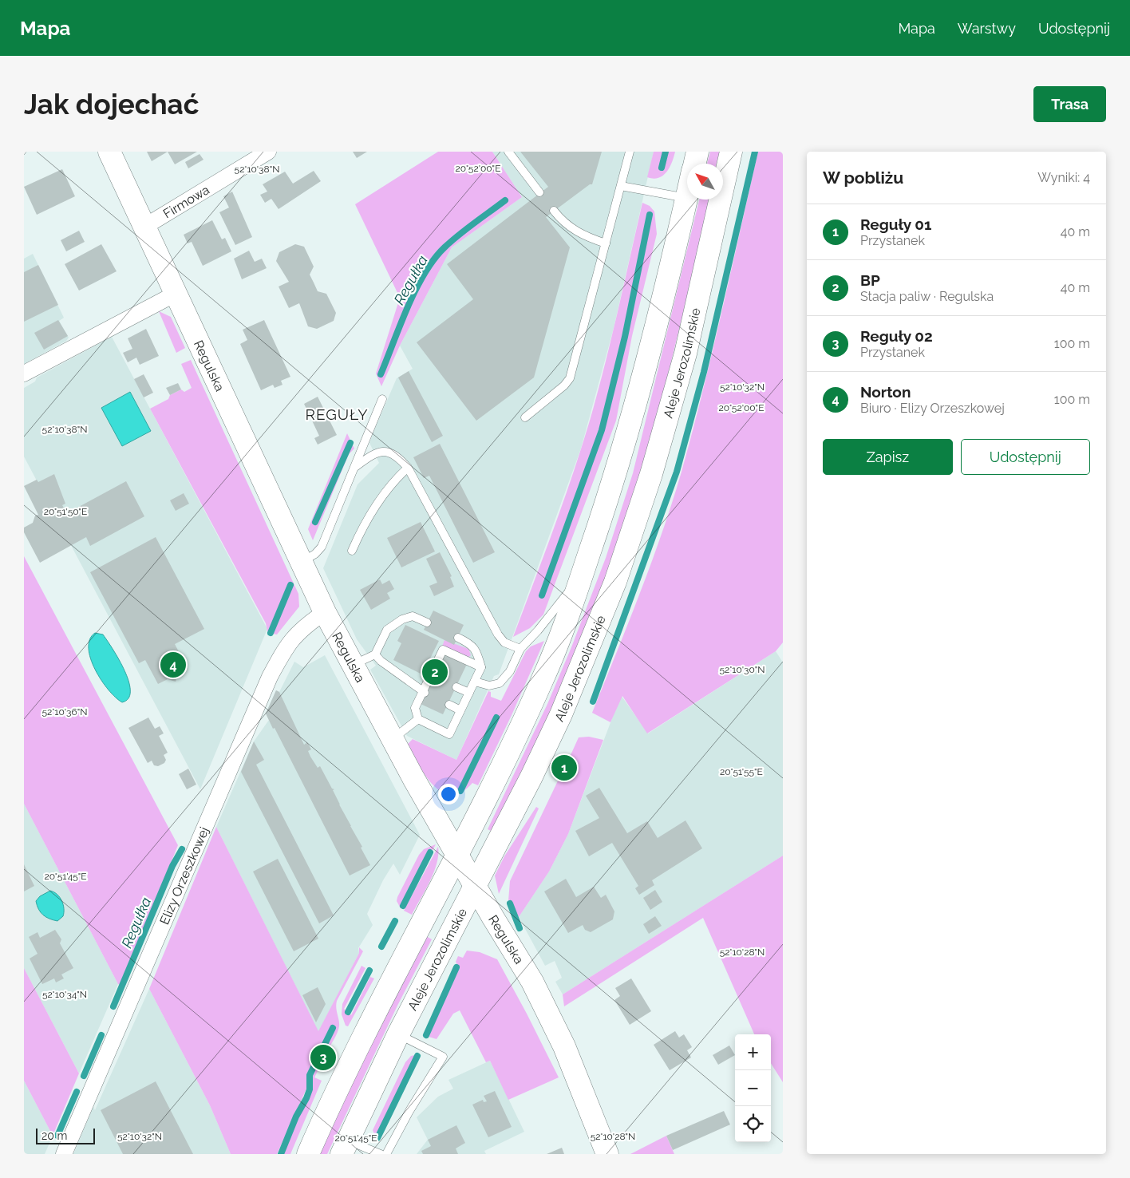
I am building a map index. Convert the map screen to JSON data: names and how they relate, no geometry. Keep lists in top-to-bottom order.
{
  "streets": {
    "main road": ["Aleje Jerozolimskie", "Regulska"],
    "street": ["Firmowa", "Elizy Orzeszkowej"]
  },
  "crossings": [
    ["Firmowa", "Regulska"],
    ["Aleje Jerozolimskie", "Regulska"],
    ["Regulska", "Elizy Orzeszkowej"]
  ],
  "districts": ["REGUŁY"],
  "water": ["Regułka"],
  "scale_bar": "20 m",
  "north": "top left",
  "page": {
    "header": "Mapa",
    "nav": ["Mapa", "Warstwy", "Udostępnij"],
    "buttons": [
      "Trasa",
      ["Zapisz", "Udostępnij"]
    ],
    "title": "Jak dojechać",
    "heading": ["W pobliżu", "Wyniki: 4"],
    "list": [
      {
        "mark": "1",
        "name": "Reguły 01",
        "note": "Przystanek",
        "value": "40 m"
      },
      {
        "mark": "2",
        "name": "BP",
        "note": "Stacja paliw · Regulska",
        "value": "40 m"
      },
      {
        "mark": "3",
        "name": "Reguły 02",
        "note": "Przystanek",
        "value": "100 m"
      },
      {
        "mark": "4",
        "name": "Norton",
        "note": "Biuro · Elizy Orzeszkowej",
        "value": "100 m"
      }
    ],
    "pins": [
      "4",
      "2",
      "1",
      "3"
    ],
    "map_buttons": ["+", "−"],
    "scale": "20 m"
  },
  "coordinates": [
    "20°52'00\"E",
    "52°10'38\"N",
    "52°10'32\"N",
    "20°51'50\"E",
    "52°10'30\"N",
    "52°10'36\"N",
    "20°51'55\"E",
    "20°51'45\"E",
    "52°10'28\"N",
    "52°10'34\"N"
  ]
}
